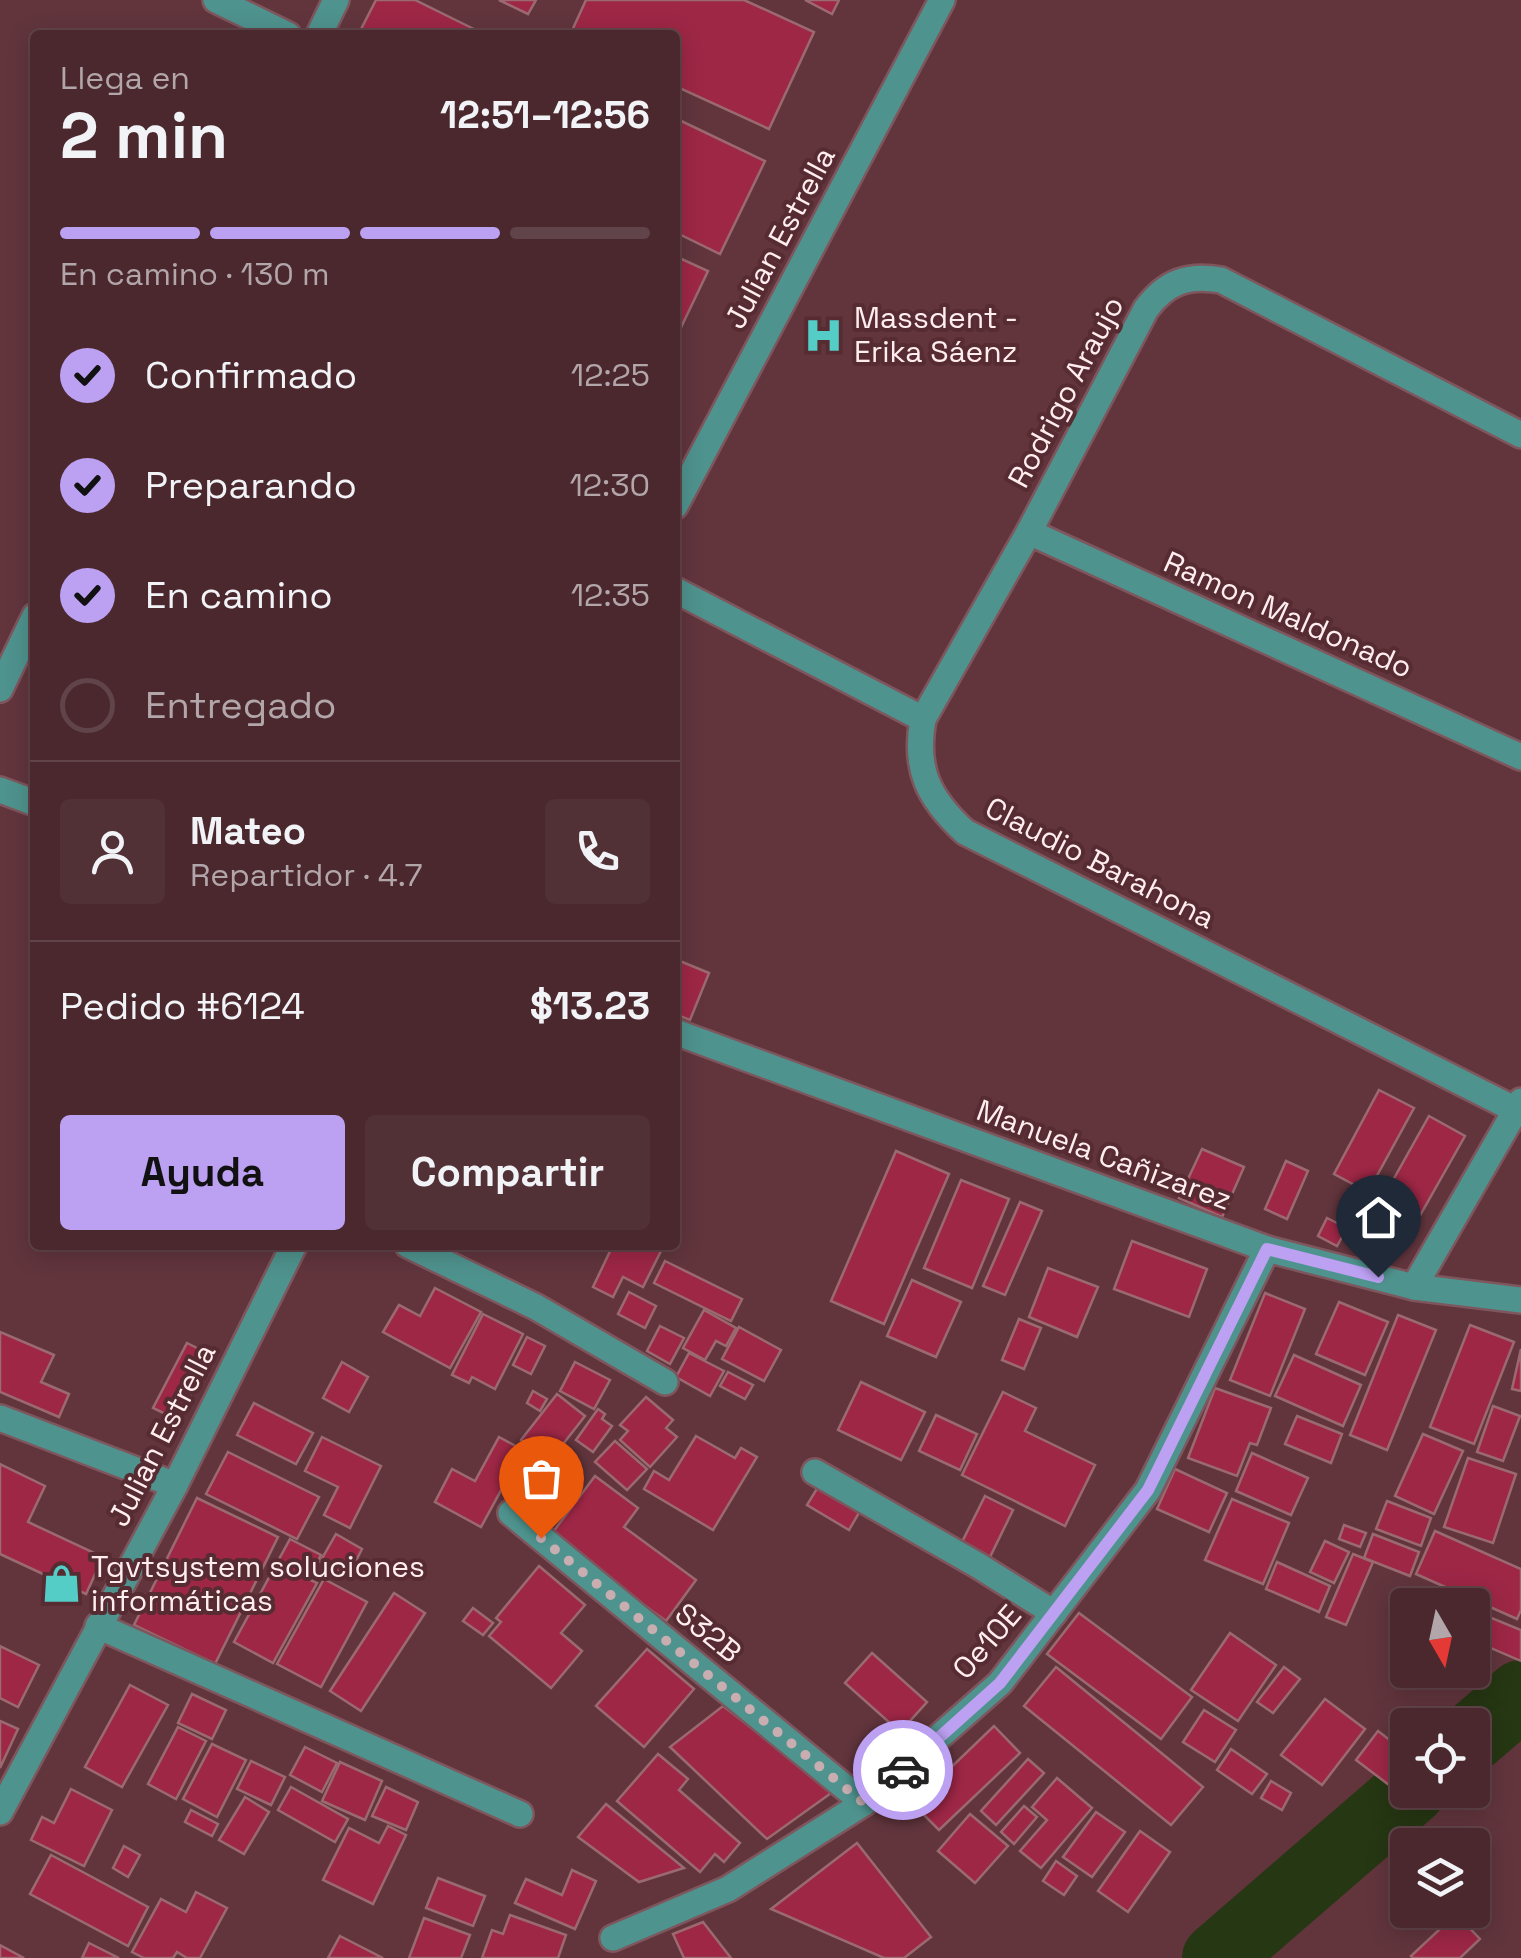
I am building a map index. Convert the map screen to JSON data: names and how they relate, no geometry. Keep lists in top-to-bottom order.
{
  "streets": {
    "street": [
      "Julian Estrella",
      "Rodrigo Araujo",
      "Ramon Maldonado",
      "Claudio Barahona",
      "Manuela Cañizarez",
      "S32B",
      "Oe10E"
    ]
  },
  "crossings": [
    ["Rodrigo Araujo", "Ramon Maldonado"],
    ["Rodrigo Araujo", "Claudio Barahona"],
    ["Manuela Cañizarez", "Oe10E"],
    ["S32B", "Oe10E"]
  ],
  "places": {
    "hospital": ["Massdent - Erika Sáenz"],
    "shop": ["Tgvtsystem soluciones informáticas"]
  },
  "north": "bottom",
  "page": {
    "heading": ["2 min", "Llega en", "12:51–12:56"],
    "panel": [
      "Mateo",
      "Repartidor · 4.7",
      "Pedido #6124",
      "$13.23"
    ],
    "bar": "En camino · 130 m",
    "list": [
      ["Confirmado", "12:25"],
      ["Preparando", "12:30"],
      ["En camino", "12:35"],
      "Entregado"
    ],
    "buttons": ["Ayuda", "Compartir"]
  }
}
